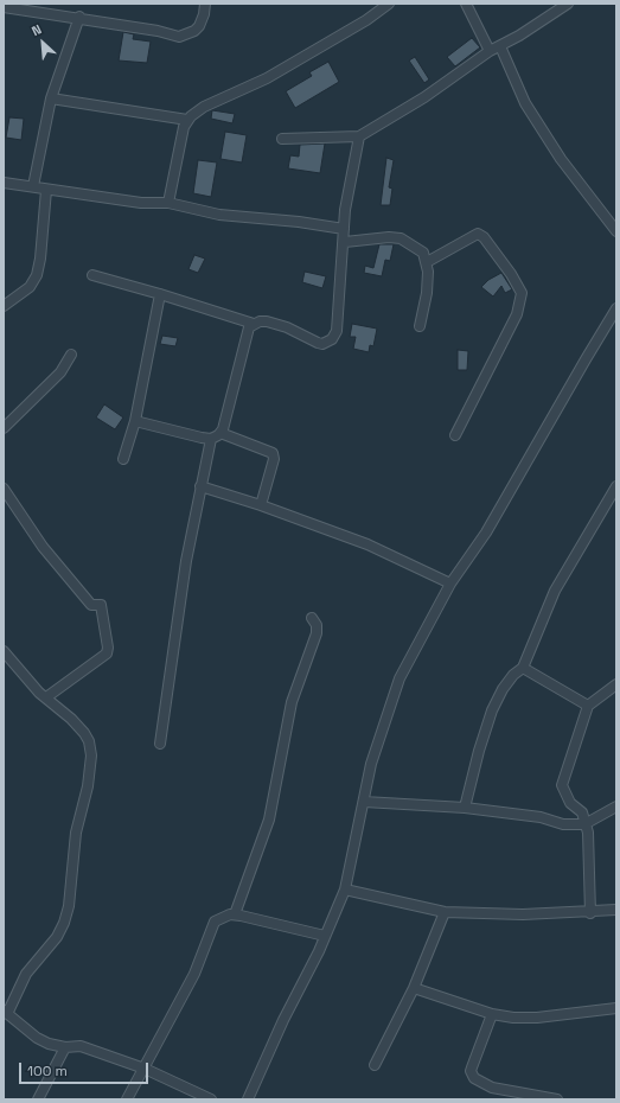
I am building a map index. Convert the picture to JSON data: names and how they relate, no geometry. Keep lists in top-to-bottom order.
{
  "scale_bar": "100 m",
  "north": "top left"
}
